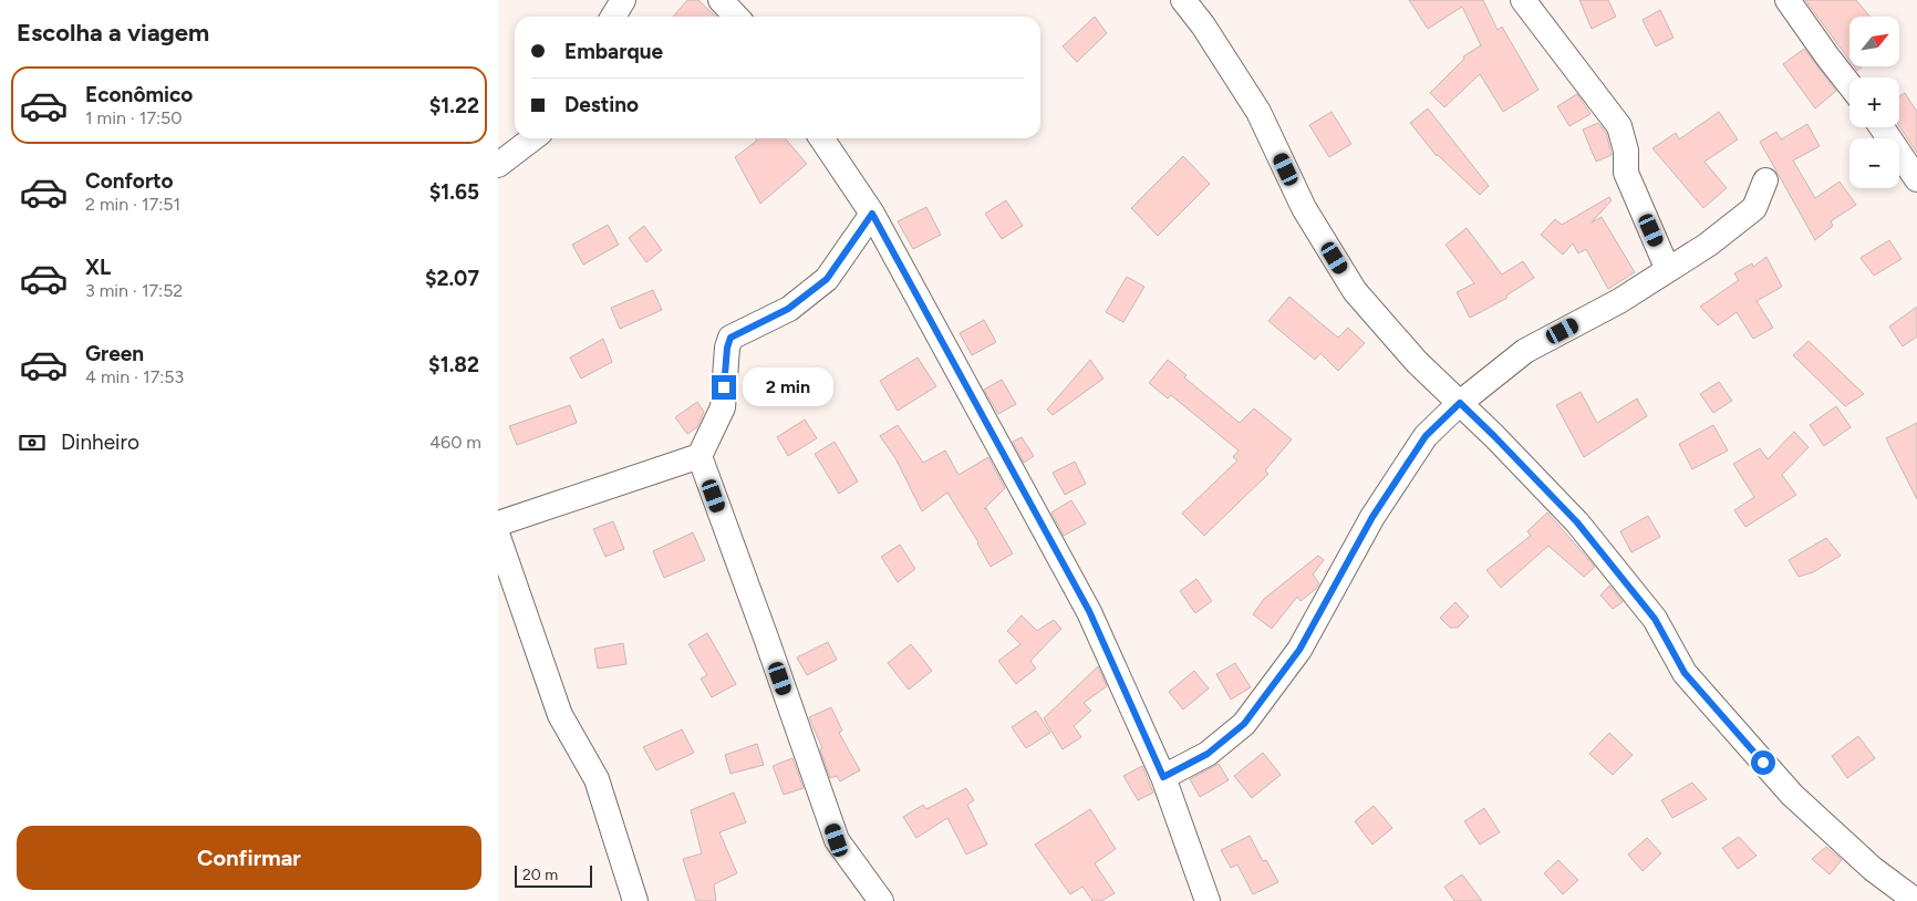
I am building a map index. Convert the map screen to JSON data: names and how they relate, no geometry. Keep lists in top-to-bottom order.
{
  "scale_bar": "20 m",
  "north": "top right",
  "page": {
    "heading": "Escolha a viagem",
    "map_buttons": ["+", "−"],
    "banner": ["Embarque", "Destino"],
    "list": [
      {
        "name": "Econômico",
        "note": "1 min · 17:50",
        "value": "$1.22"
      },
      {
        "name": "Conforto",
        "note": "2 min · 17:51",
        "value": "$1.65"
      },
      {
        "name": "XL",
        "note": "3 min · 17:52",
        "value": "$2.07"
      },
      {
        "name": "Green",
        "note": "4 min · 17:53",
        "value": "$1.82"
      }
    ],
    "bubble": "2 min",
    "pay": ["Dinheiro", "460 m"],
    "buttons": "Confirmar",
    "scale": "20 m"
  }
}
